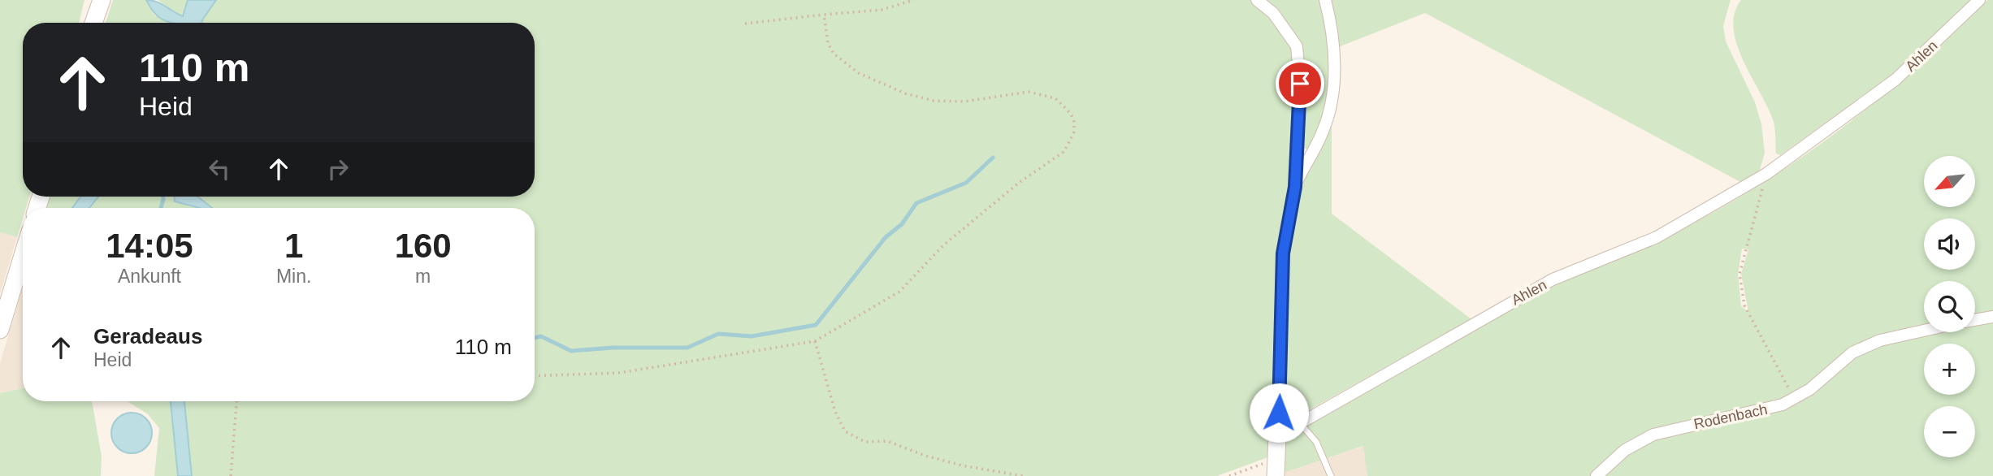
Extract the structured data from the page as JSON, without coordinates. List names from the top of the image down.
{
  "streets": {
    "street": ["Ahlen", "Rodenbach"]
  },
  "north": "bottom left",
  "page": {
    "turn": ["110 m", "Heid"],
    "map_buttons": ["+", "−"],
    "eta": [
      "14:05",
      "Ankunft",
      "1",
      "Min.",
      "160",
      "m"
    ],
    "list": [
      {
        "name": "Geradeaus",
        "note": "Heid",
        "value": "110 m"
      }
    ]
  }
}
